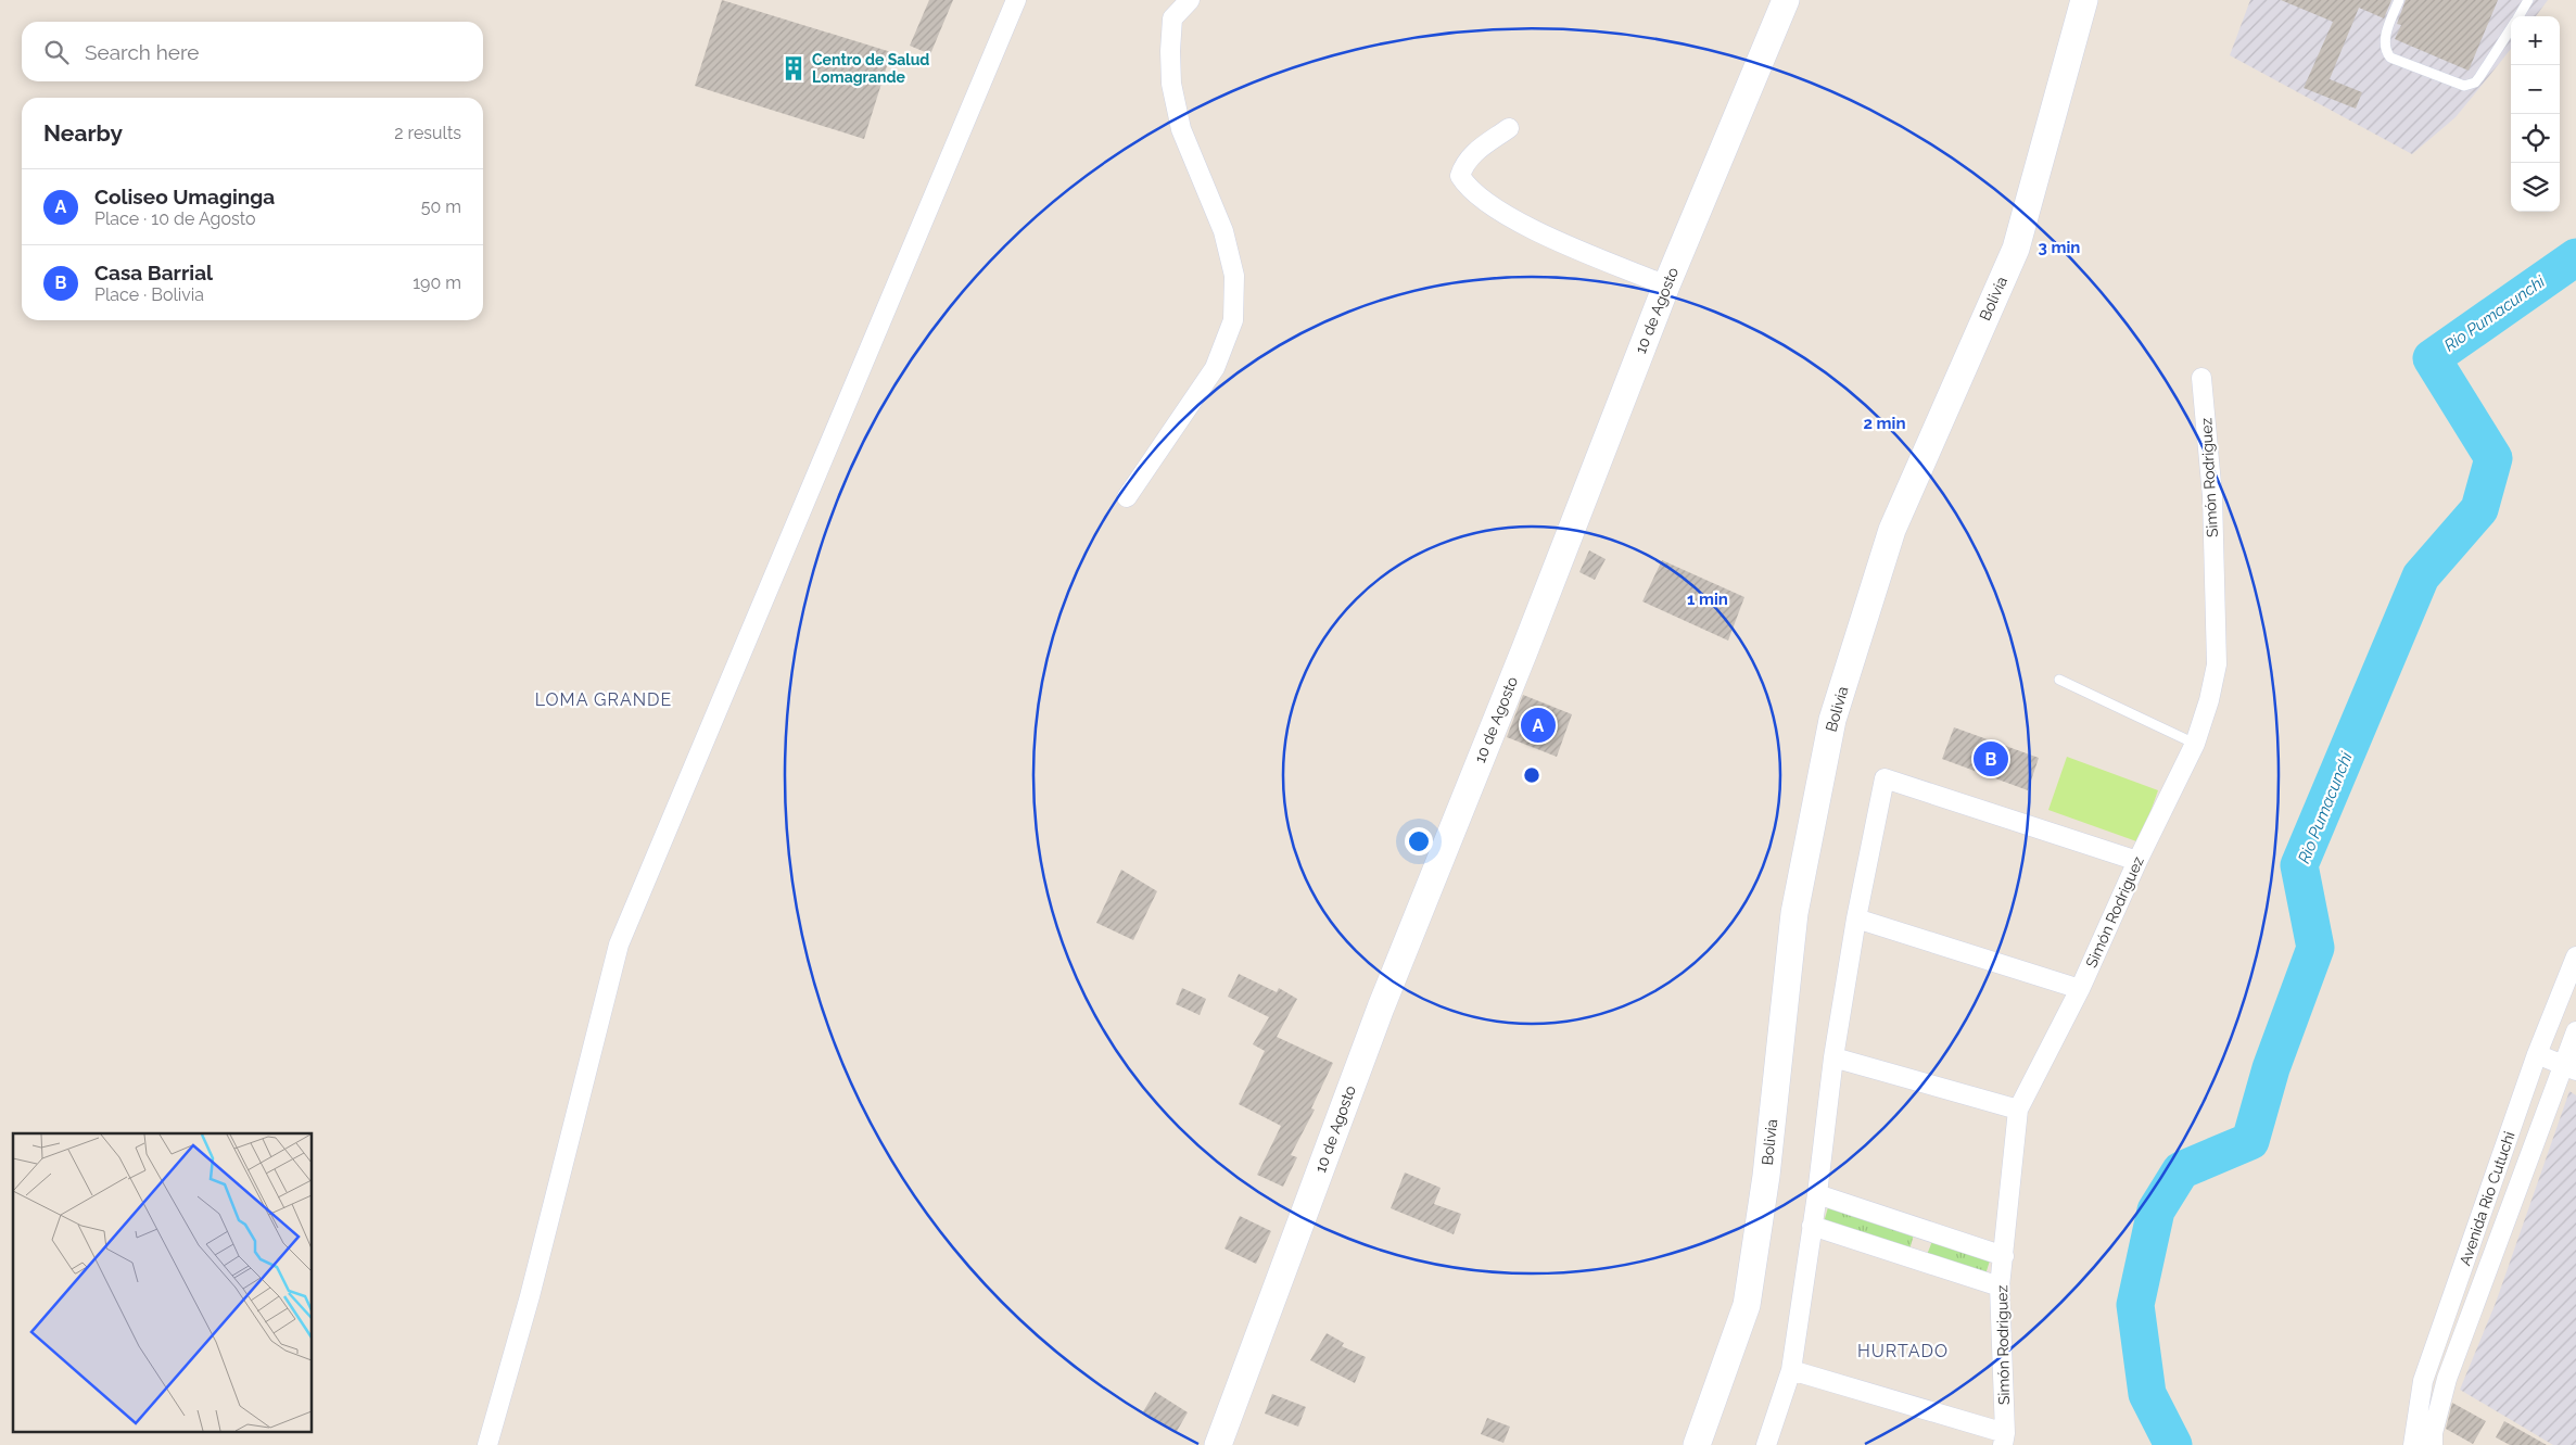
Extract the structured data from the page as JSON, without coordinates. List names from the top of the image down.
{
  "streets": {
    "street": [
      "Bolivia",
      "10 de Agosto",
      "Simón Rodriguez",
      "Avenida Rio Cutuchi"
    ]
  },
  "districts": ["LOMA GRANDE", "HURTADO"],
  "water": ["Rio Pumacunchi"],
  "places": {
    "building": ["Centro de Salud Lomagrande"]
  },
  "page": {
    "map_buttons": ["+", "−"],
    "search": "Search here",
    "heading": ["Nearby", "2 results"],
    "list": [
      {
        "mark": "A",
        "name": "Coliseo Umaginga",
        "note": "Place · 10 de Agosto",
        "value": "50 m"
      },
      {
        "mark": "B",
        "name": "Casa Barrial",
        "note": "Place · Bolivia",
        "value": "190 m"
      }
    ],
    "pins": ["A", "B"]
  },
  "rings": ["3 min", "2 min", "1 min"]
}
